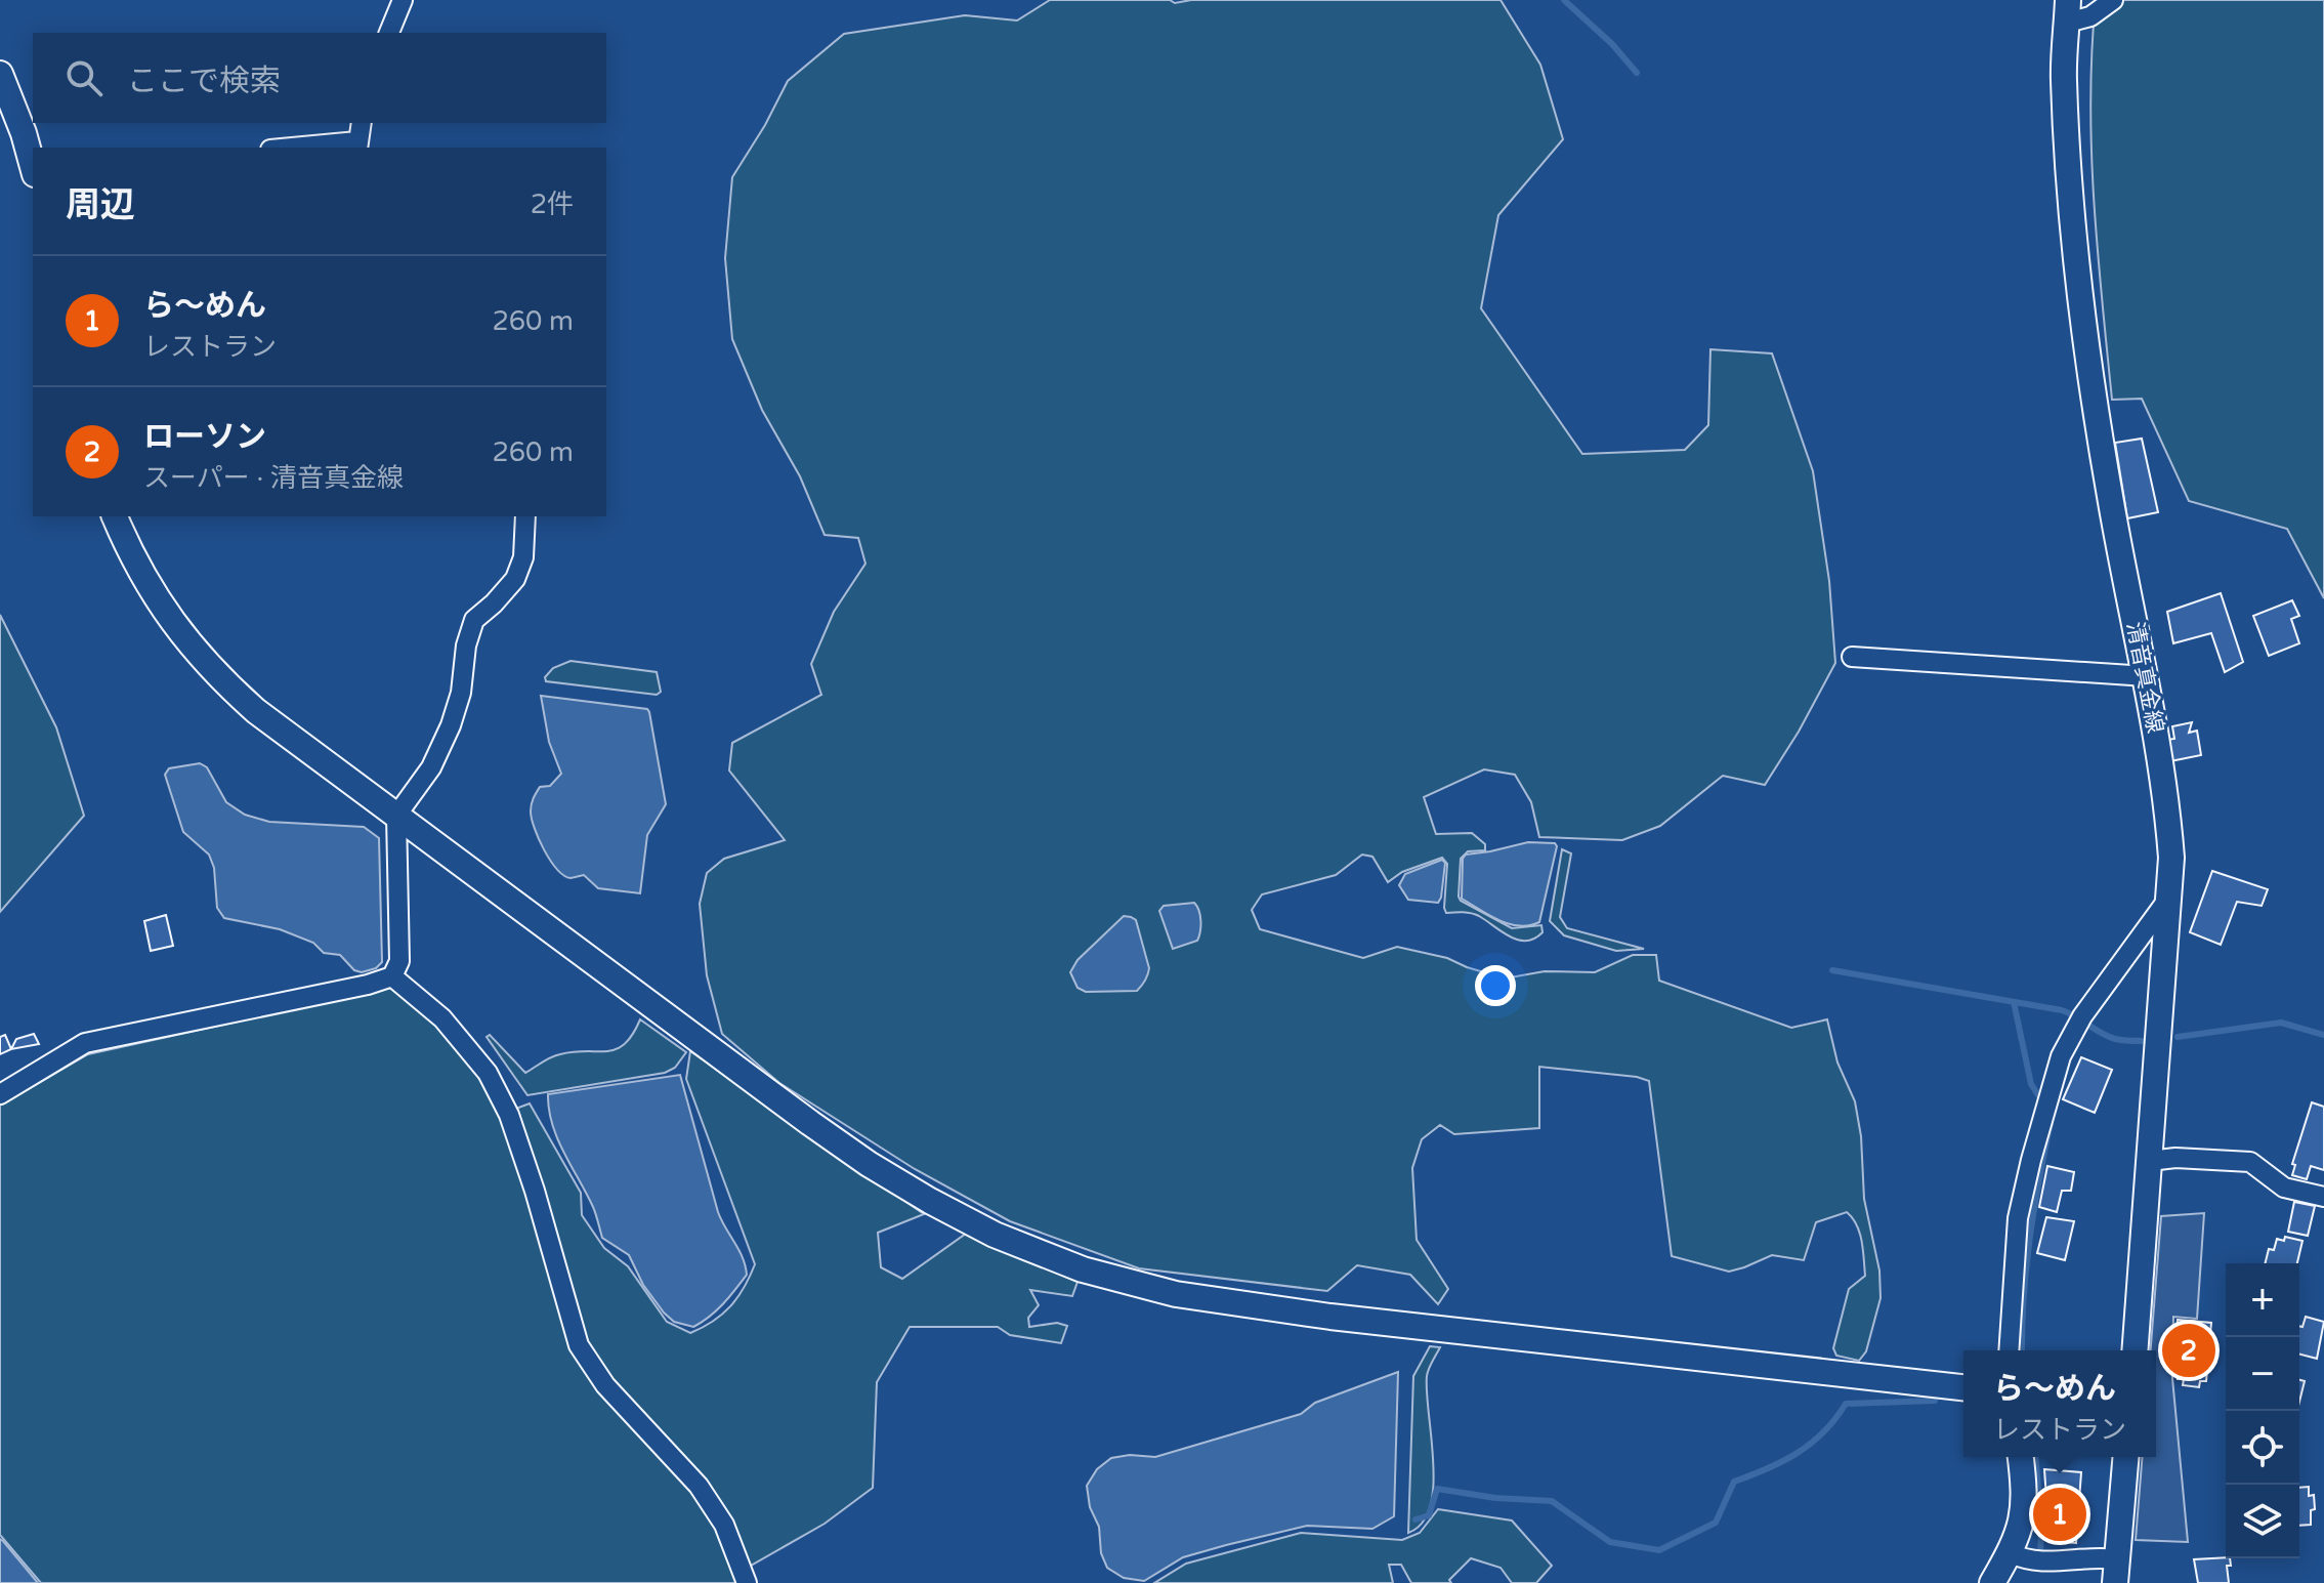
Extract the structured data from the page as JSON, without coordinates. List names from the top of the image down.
{
  "streets": {
    "street": ["清音真金線"]
  },
  "page": {
    "search": "ここで検索",
    "heading": ["周辺", "2件"],
    "list": [
      {
        "mark": "1",
        "name": "ら～めん",
        "note": "レストラン",
        "value": "260 m"
      },
      {
        "mark": "2",
        "name": "ローソン",
        "note": "スーパー · 清音真金線",
        "value": "260 m"
      }
    ],
    "map_buttons": ["+", "−"],
    "pins": ["2", "1"],
    "popup": ["ら～めん", "レストラン"]
  }
}
